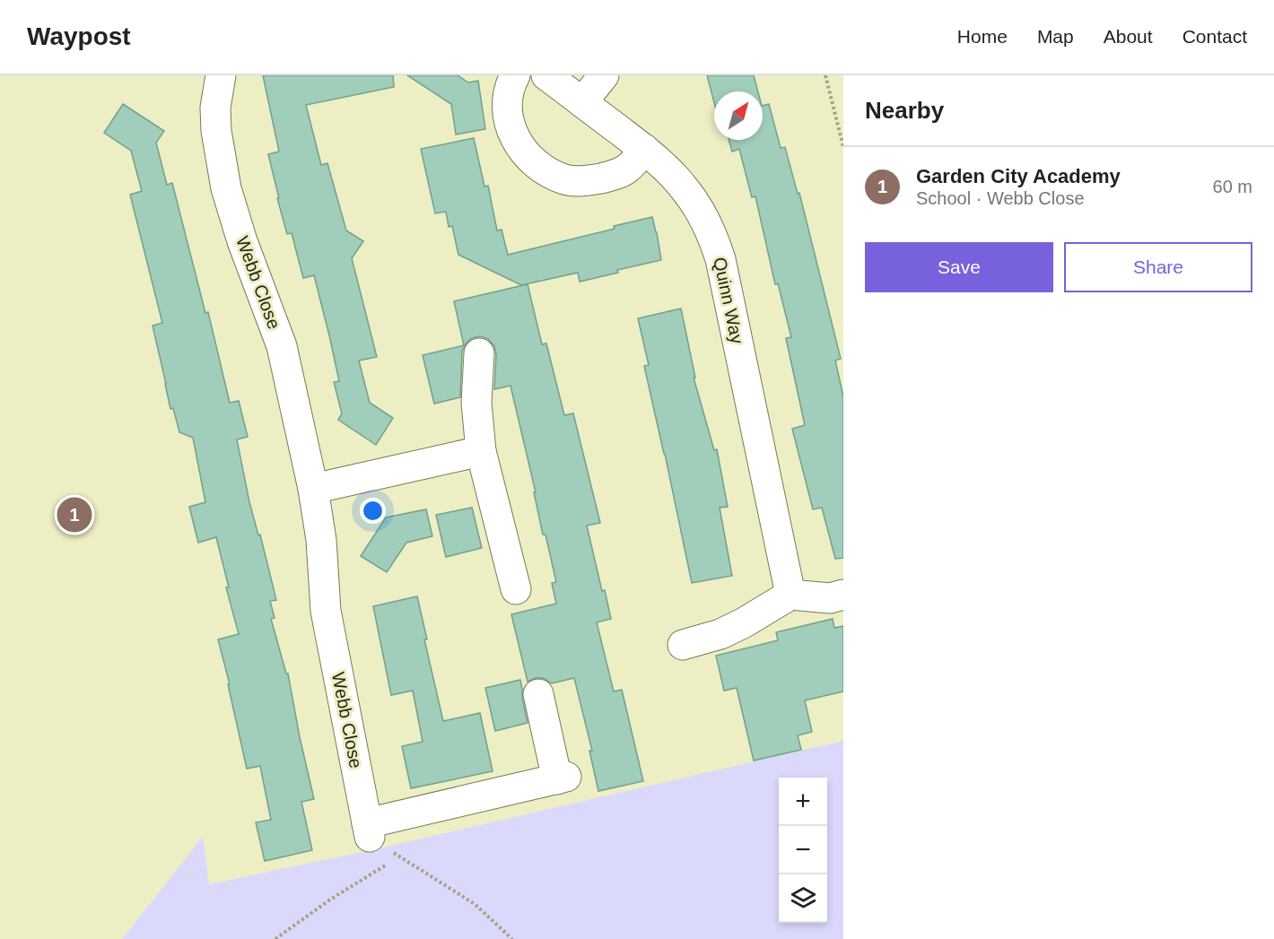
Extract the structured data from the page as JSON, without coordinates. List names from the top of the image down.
{
  "streets": {
    "street": ["Webb Close", "Quinn Way"]
  },
  "north": "top right",
  "page": {
    "header": "Waypost",
    "nav": [
      "Home",
      "Map",
      "About",
      "Contact"
    ],
    "heading": "Nearby",
    "list": [
      {
        "mark": "1",
        "name": "Garden City Academy",
        "note": "School · Webb Close",
        "value": "60 m"
      }
    ],
    "buttons": ["Save", "Share"],
    "pins": "1",
    "map_buttons": ["+", "−"]
  }
}
